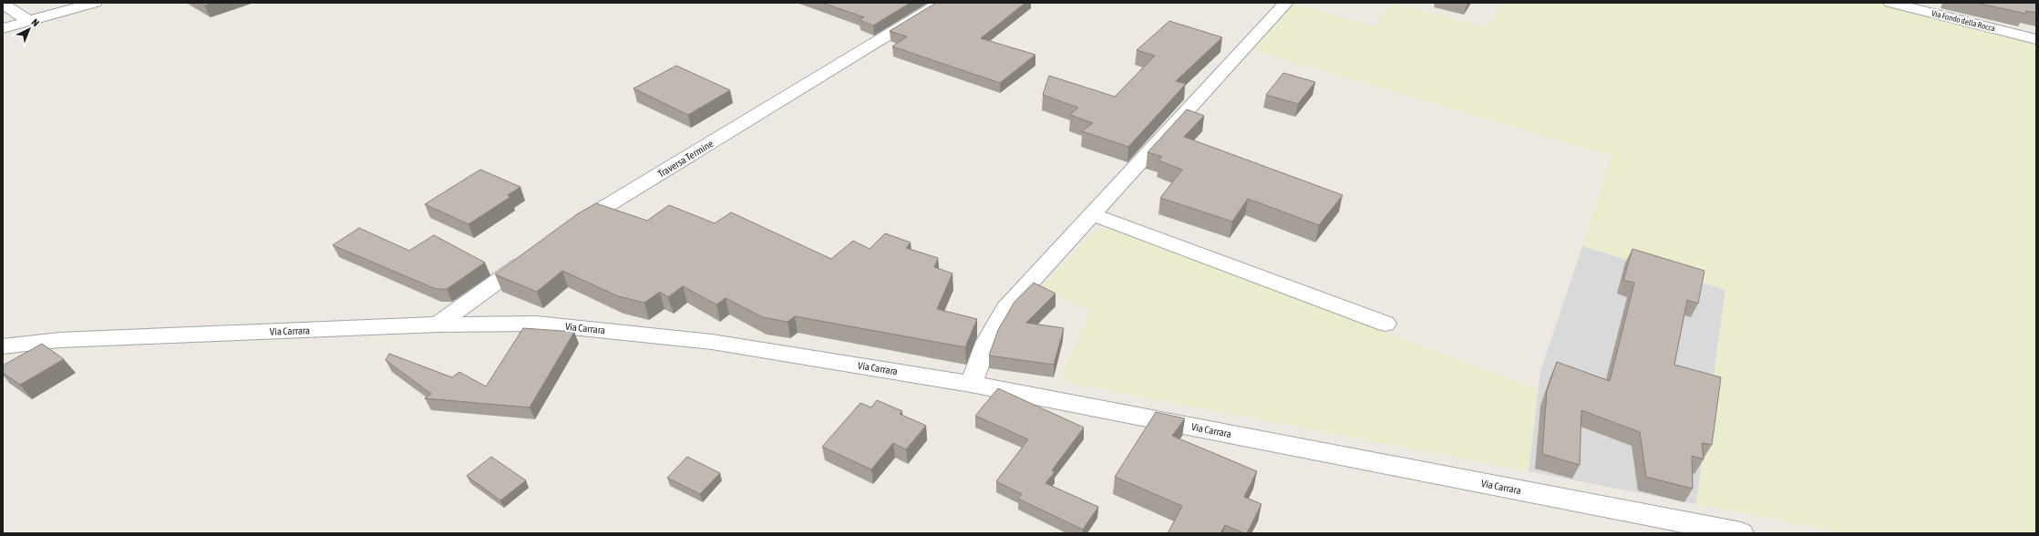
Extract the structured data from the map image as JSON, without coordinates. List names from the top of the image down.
{
  "streets": {
    "street": ["Via Fondo della Rocca", "Traversa Termine", "Via Carrara"]
  },
  "north": "top right"
}
